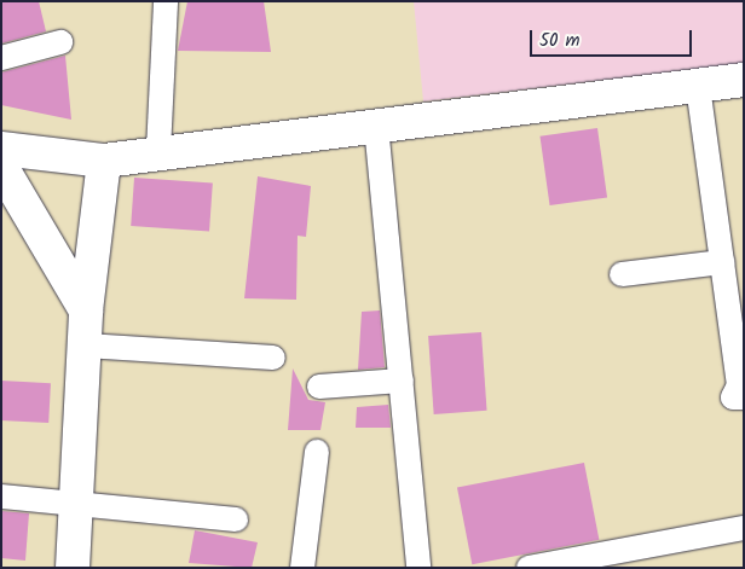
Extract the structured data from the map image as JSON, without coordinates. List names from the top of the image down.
{
  "scale_bar": "50 m"
}
